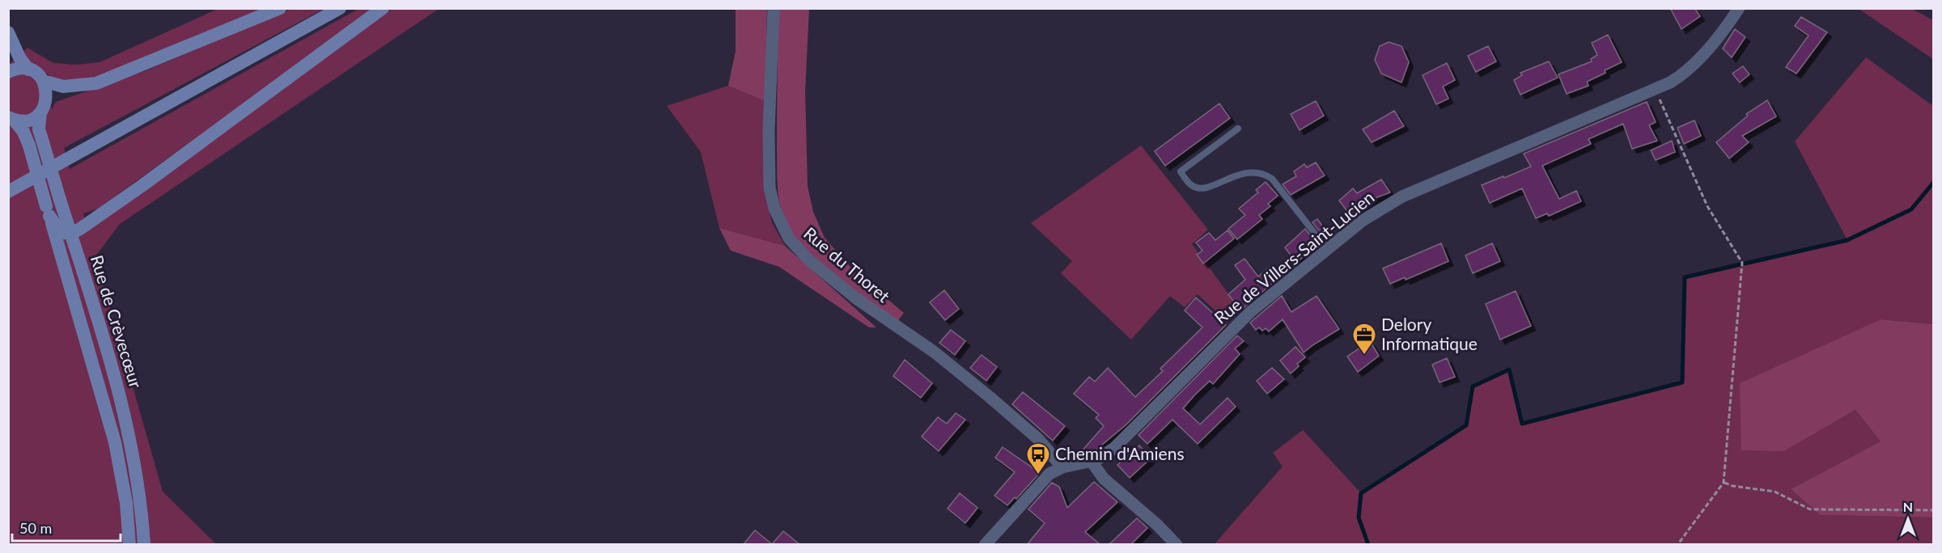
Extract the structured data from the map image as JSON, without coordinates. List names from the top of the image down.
{
  "streets": {
    "main road": ["Rue de Crèvecœur"],
    "street": ["Rue de Villers-Saint-Lucien", "Rue du Thoret"]
  },
  "crossings": [
    ["Rue de Villers-Saint-Lucien", "Rue du Thoret"]
  ],
  "places": {
    "office": ["Delory Informatique"],
    "bus stop": ["Chemin d'Amiens"]
  },
  "scale_bar": "50 m",
  "north": "top"
}
